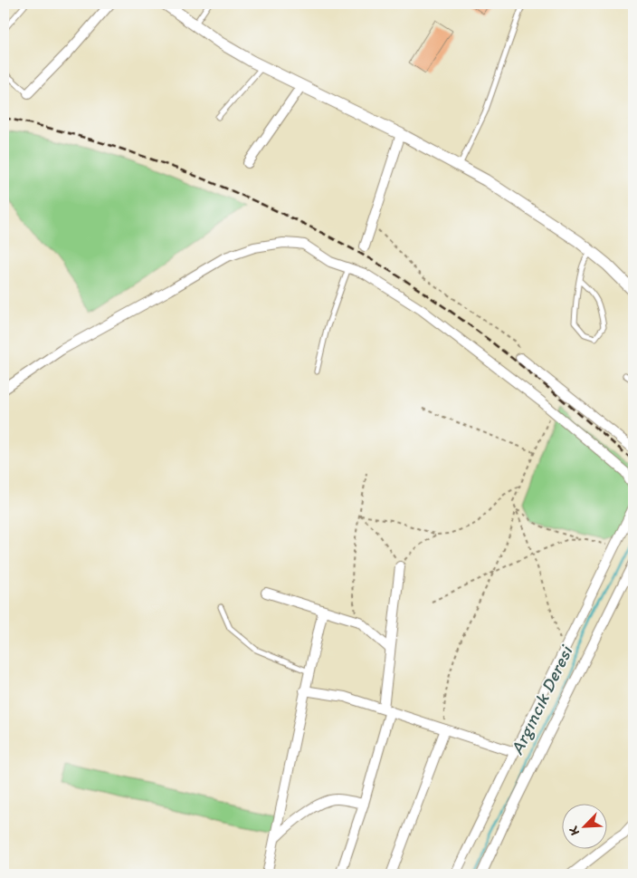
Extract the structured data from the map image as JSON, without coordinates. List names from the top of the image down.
{
  "water": ["Argıncık Deresi"],
  "north": "bottom left"
}
